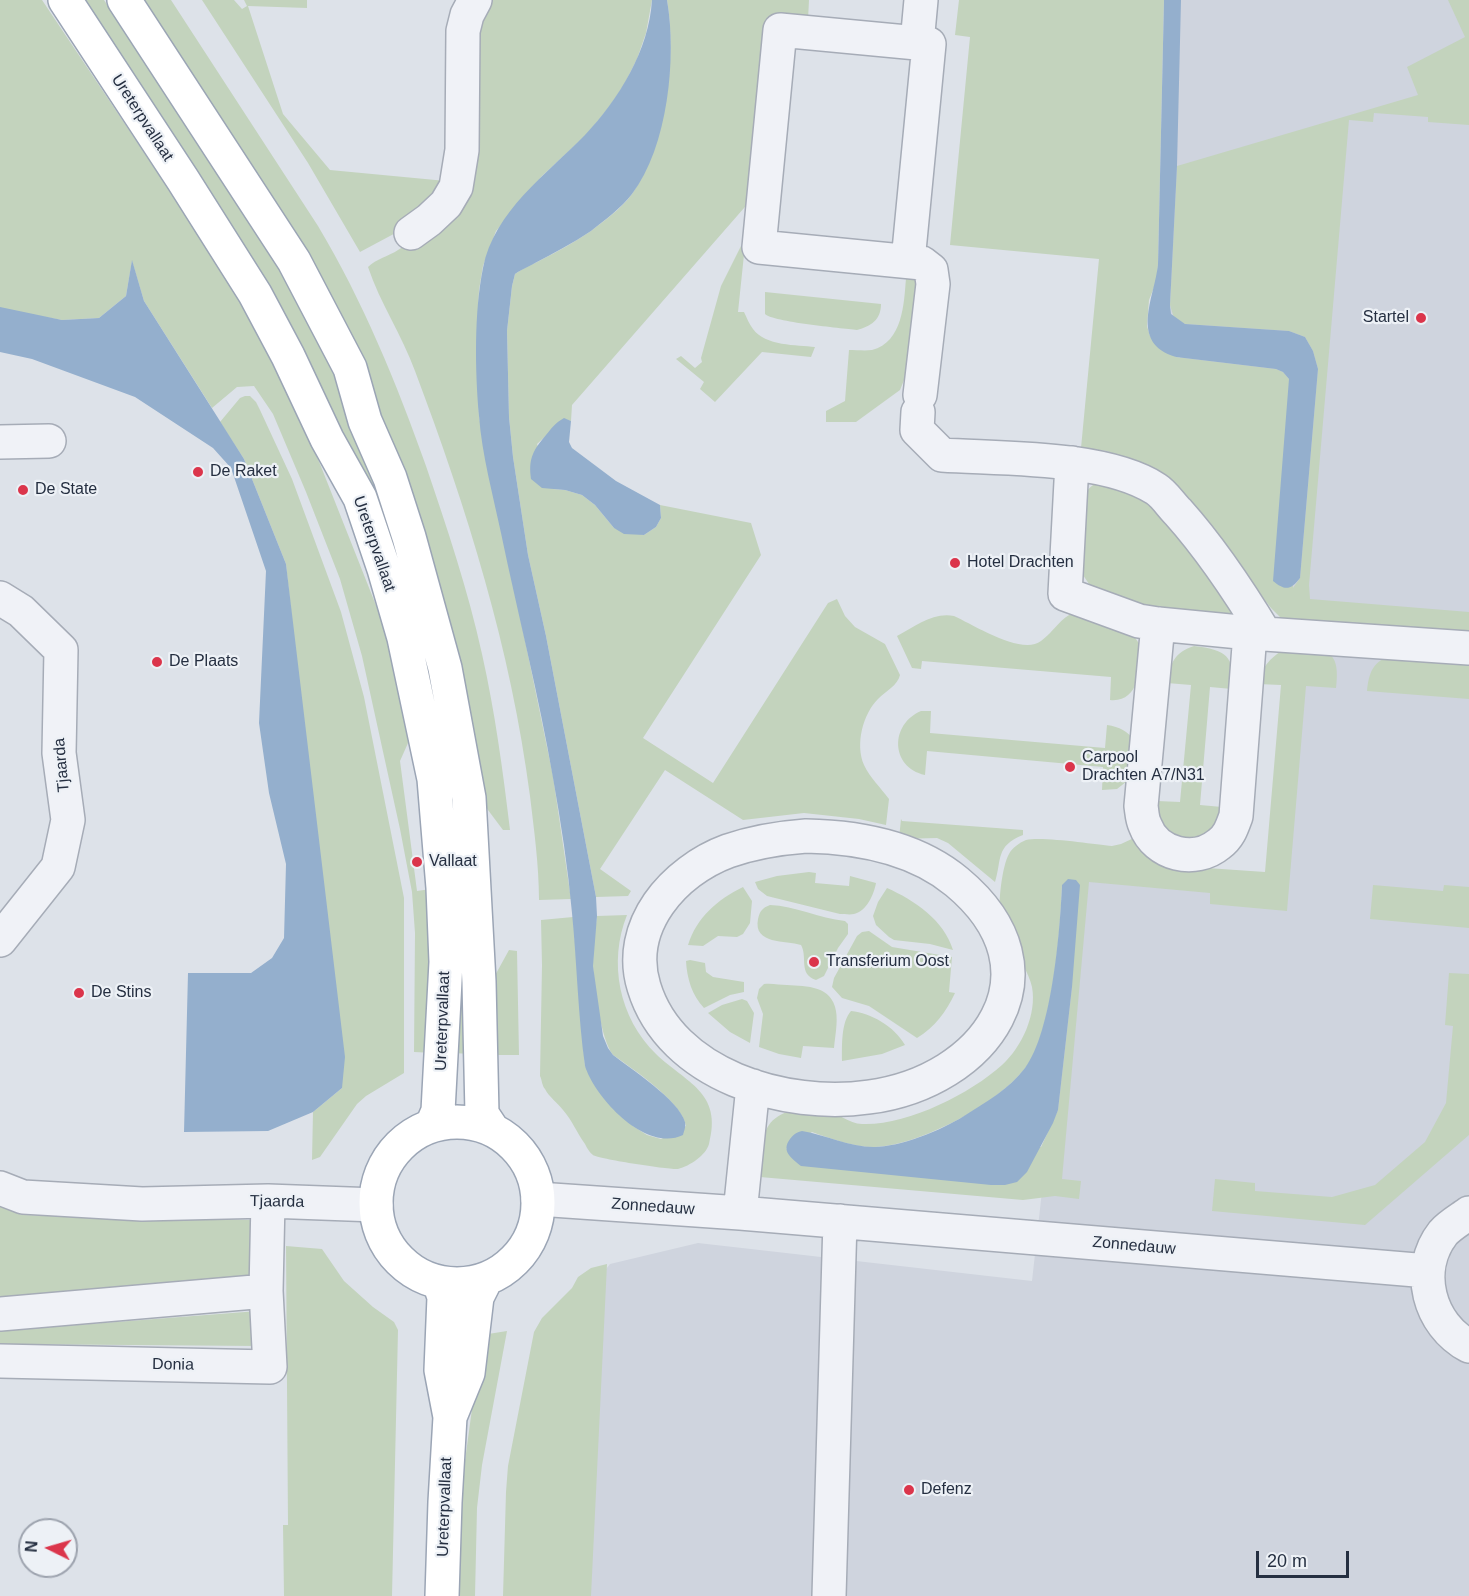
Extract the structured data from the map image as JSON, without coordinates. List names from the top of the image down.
{
  "streets": {
    "main road": ["Ureterpvallaat"],
    "street": ["Tjaarda", "Zonnedauw", "Donia"]
  },
  "crossings": [
    ["Ureterpvallaat", "Tjaarda"],
    ["Ureterpvallaat", "Zonnedauw"],
    ["Tjaarda", "Zonnedauw"],
    ["Tjaarda", "Donia"]
  ],
  "places": [
    "Startel",
    "De Raket",
    "De State",
    "Hotel Drachten",
    "De Plaats",
    "Carpool Drachten A7/N31",
    "Vallaat",
    "Transferium Oost",
    "De Stins",
    "Defenz"
  ],
  "scale_bar": "20 m",
  "north": "left"
}
